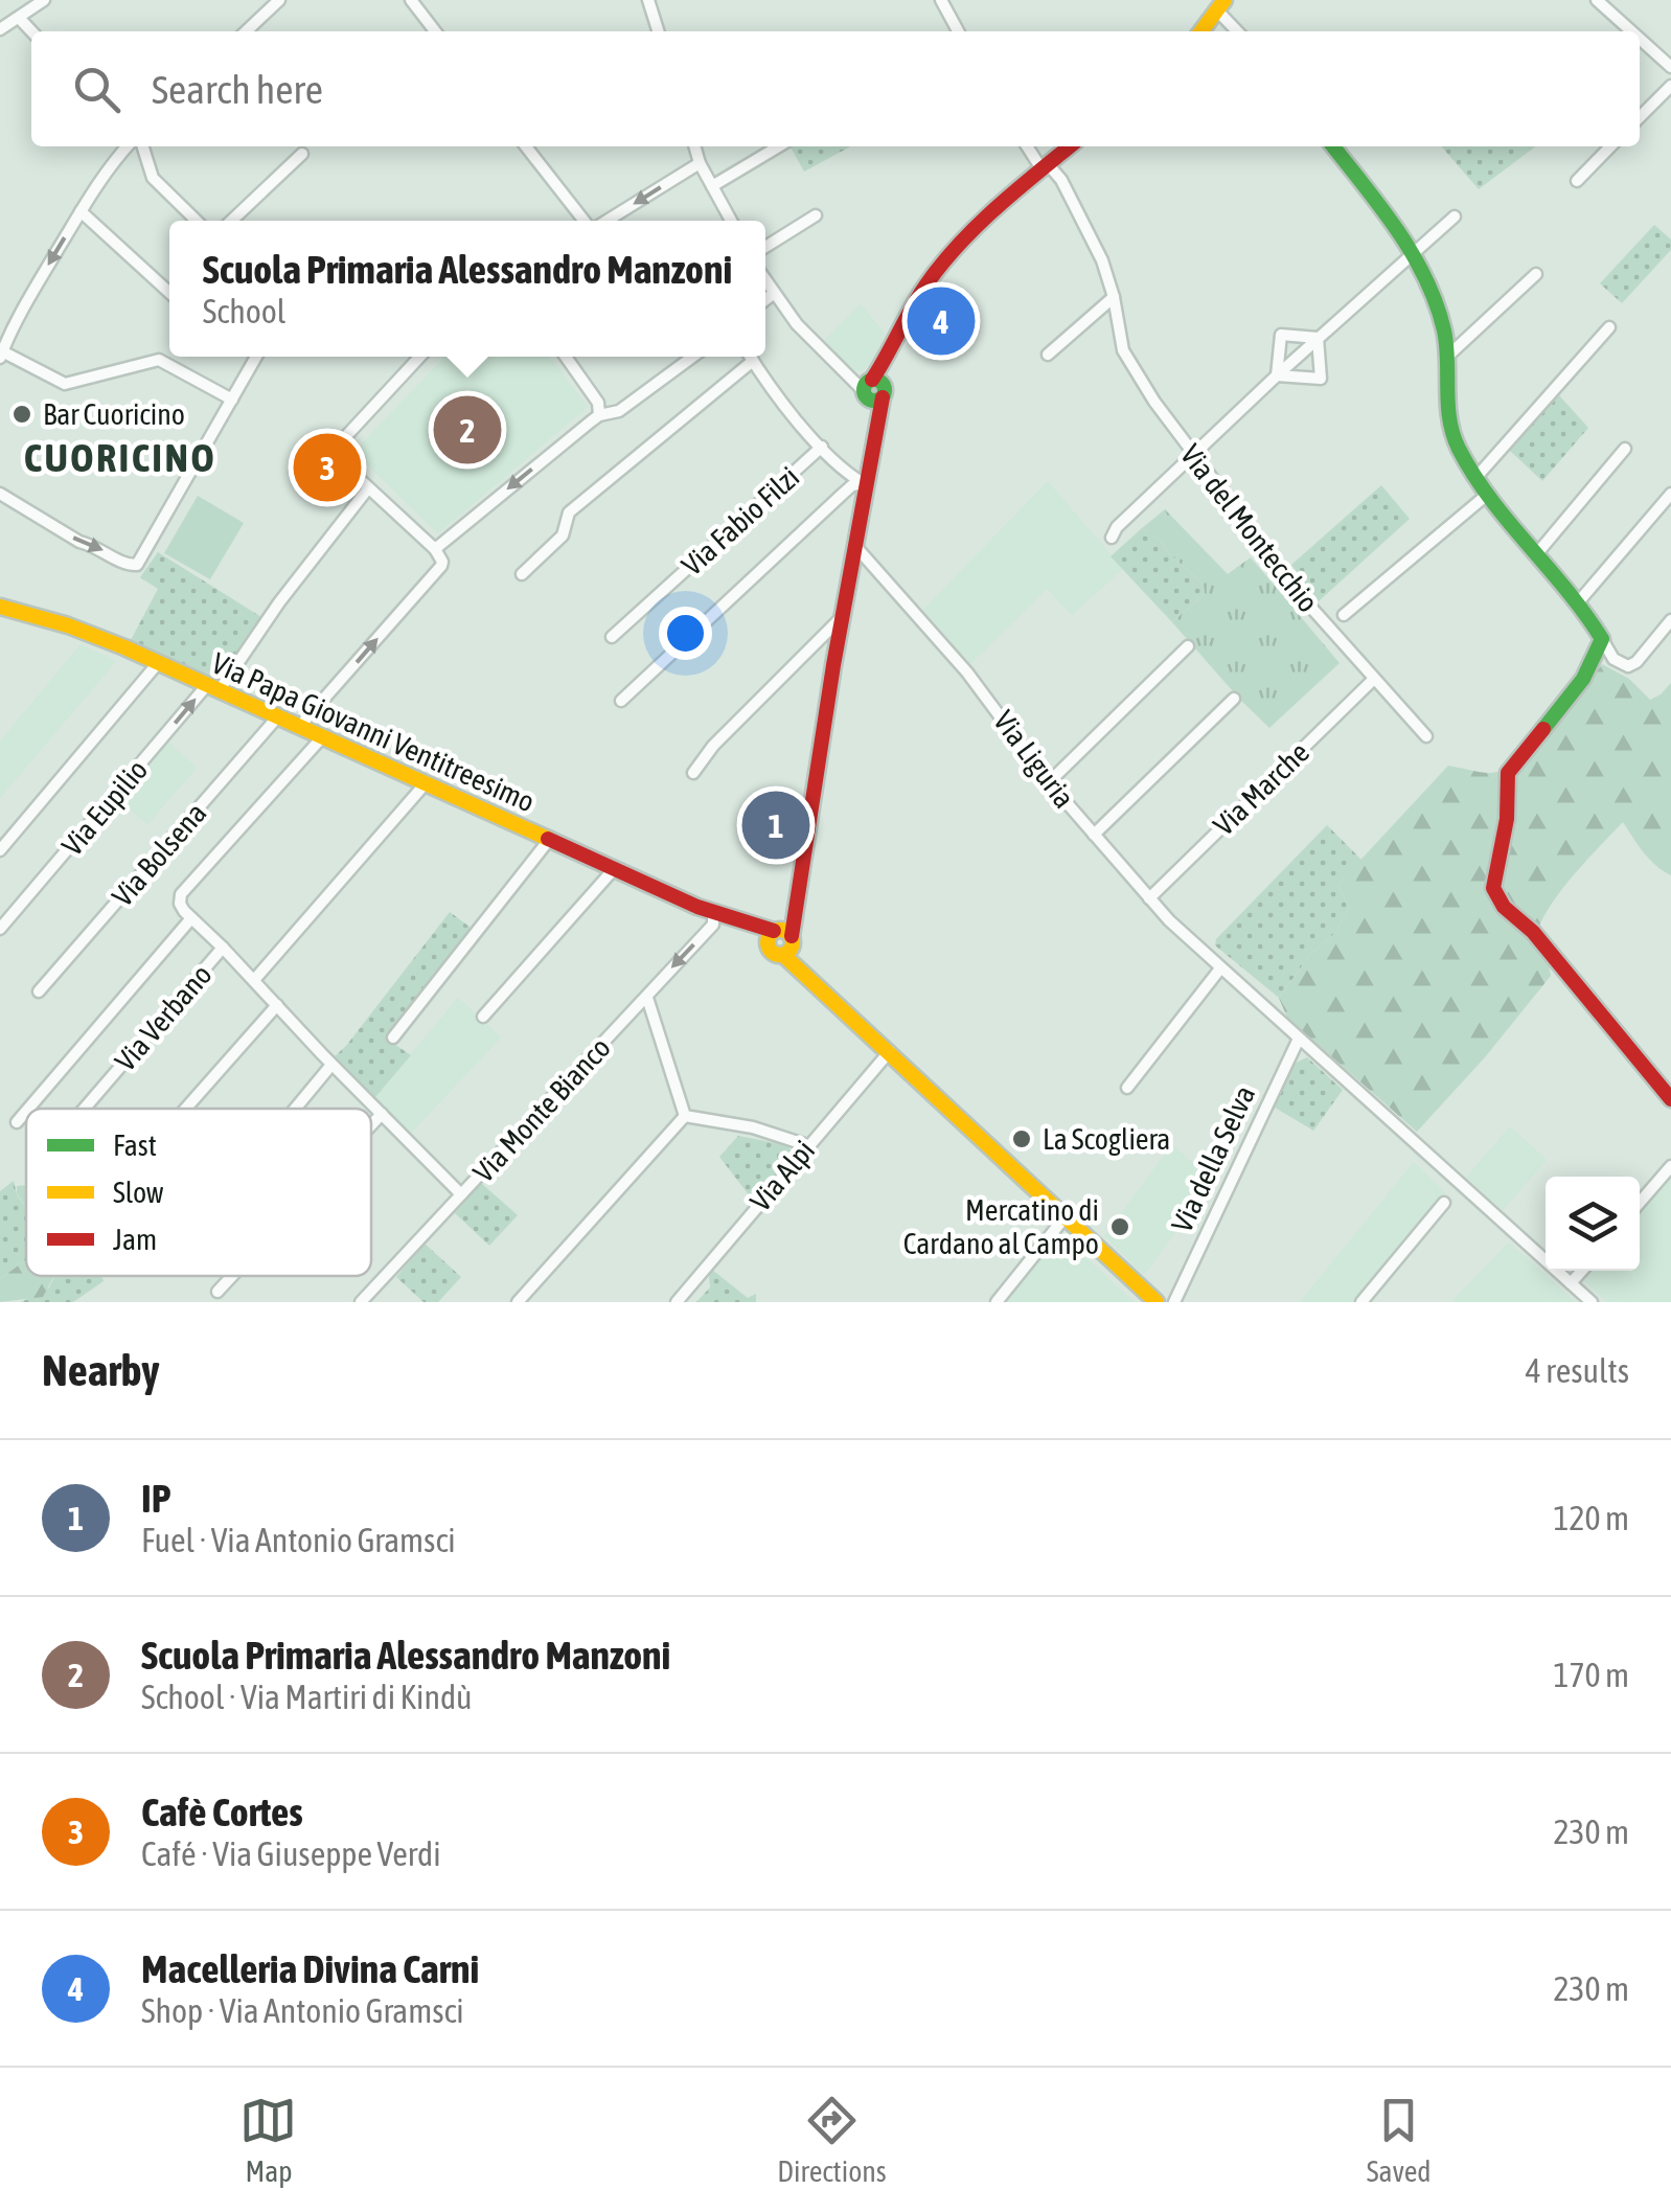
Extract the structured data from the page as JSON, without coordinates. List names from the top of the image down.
{
  "streets": {
    "street": [
      "Via Fabio Filzi",
      "Via del Montecchio",
      "Via Papa Giovanni Ventitreesimo",
      "Via Liguria",
      "Via Marche",
      "Via Eupilio",
      "Via Bolsena",
      "Via Verbano",
      "Via Monte Bianco",
      "Via della Selva",
      "Via Alpi"
    ]
  },
  "crossings": [
    ["Via del Montecchio", "Via Marche"],
    ["Via Papa Giovanni Ventitreesimo", "Via Eupilio"],
    ["Via Papa Giovanni Ventitreesimo", "Via Bolsena"],
    ["Via Papa Giovanni Ventitreesimo", "Via Verbano"],
    ["Via Papa Giovanni Ventitreesimo", "Via Monte Bianco"],
    ["Via Liguria", "Via Marche"],
    ["Via Liguria", "Via della Selva"]
  ],
  "districts": ["CUORICINO"],
  "places": ["Bar Cuoricino", "La Scogliera", "Mercatino di Cardano al Campo"],
  "legend": ["Fast", "Slow", "Jam"],
  "page": {
    "search": "Search here",
    "popup": ["Scuola Primaria Alessandro Manzoni", "School"],
    "pins": [
      "4",
      "2",
      "3",
      "1"
    ],
    "heading": ["Nearby", "4 results"],
    "list": [
      {
        "mark": "1",
        "name": "IP",
        "note": "Fuel · Via Antonio Gramsci",
        "value": "120 m"
      },
      {
        "mark": "2",
        "name": "Scuola Primaria Alessandro Manzoni",
        "note": "School · Via Martiri di Kindù",
        "value": "170 m"
      },
      {
        "mark": "3",
        "name": "Cafè Cortes",
        "note": "Café · Via Giuseppe Verdi",
        "value": "230 m"
      },
      {
        "mark": "4",
        "name": "Macelleria Divina Carni",
        "note": "Shop · Via Antonio Gramsci",
        "value": "230 m"
      }
    ],
    "nav": ["Map", "Directions", "Saved"]
  }
}
